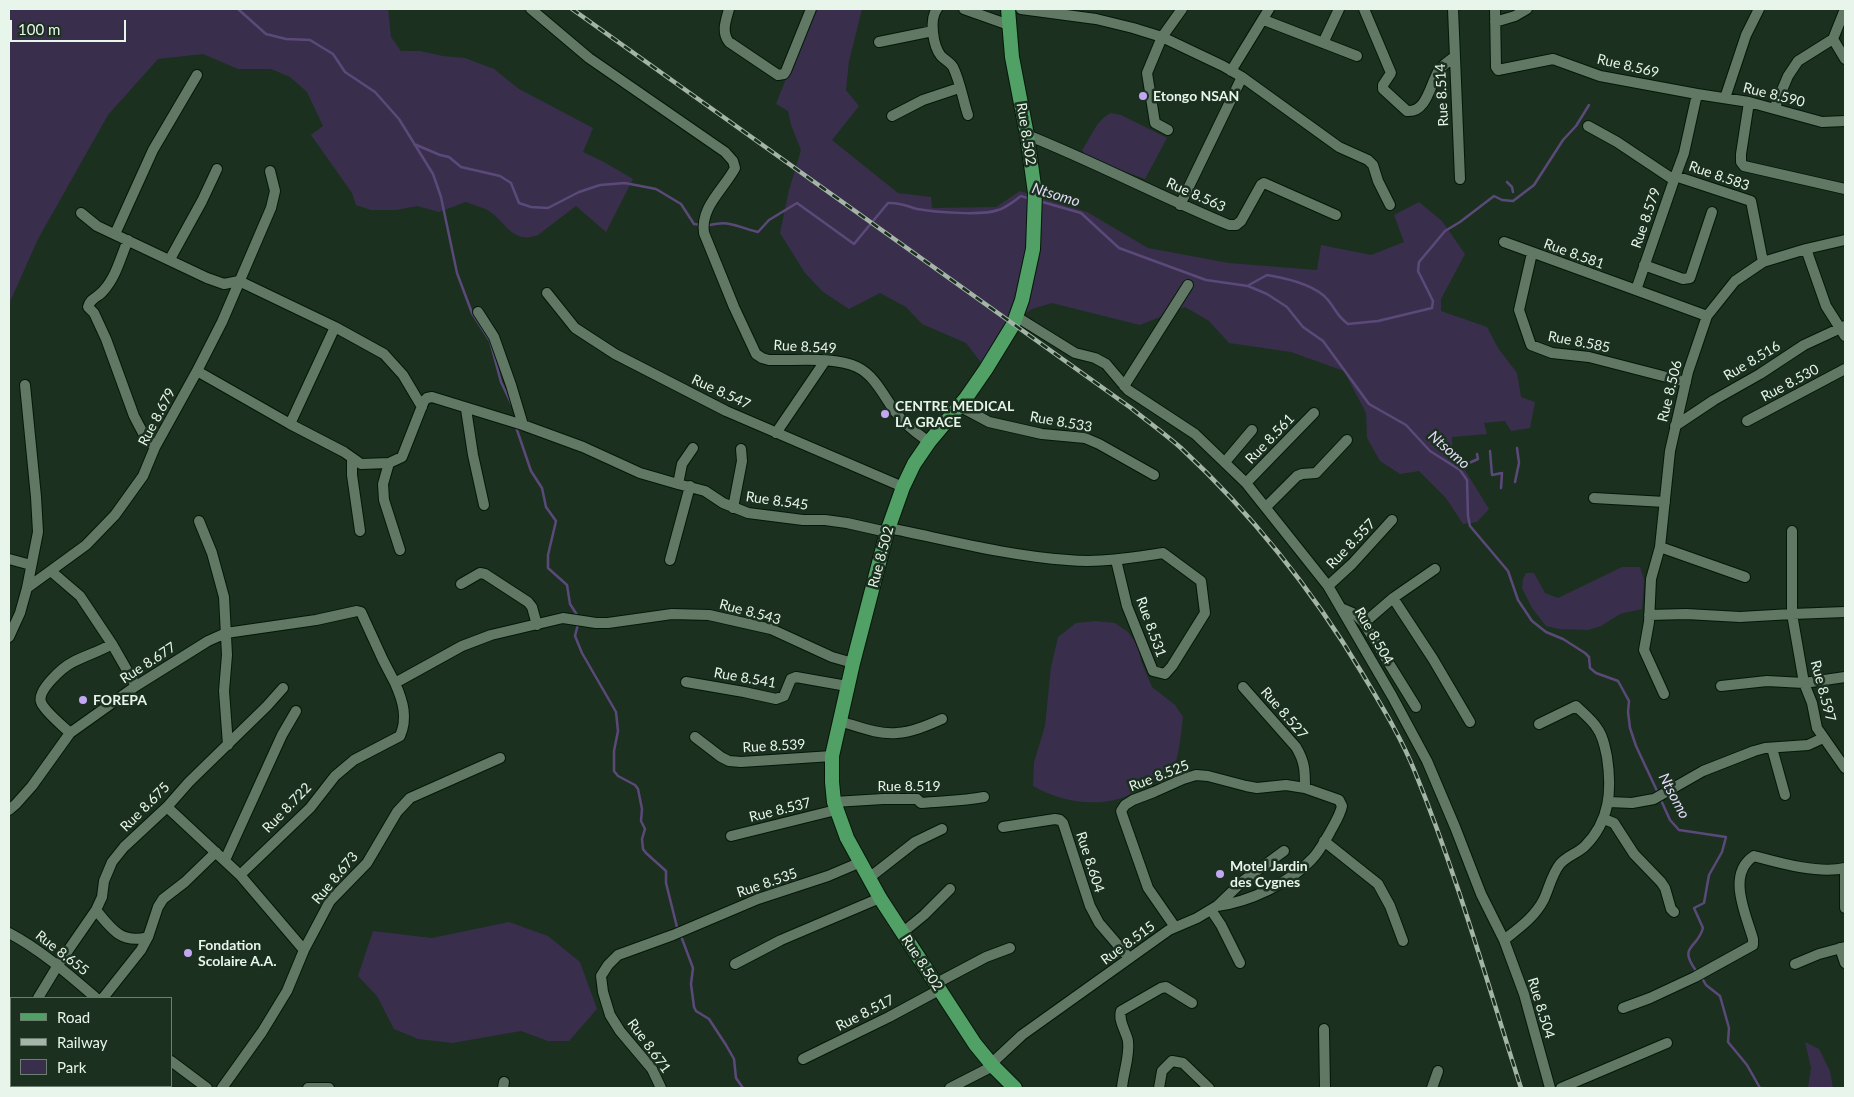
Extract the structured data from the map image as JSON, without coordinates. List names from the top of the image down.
{
  "streets": {
    "main road": ["Rue 8.502"],
    "street": [
      "Rue 8.569",
      "Rue 8.514",
      "Rue 8.590",
      "Rue 8.583",
      "Rue 8.563",
      "Rue 8.579",
      "Rue 8.581",
      "Rue 8.585",
      "Rue 8.549",
      "Rue 8.516",
      "Rue 8.530",
      "Rue 8.506",
      "Rue 8.547",
      "Rue 8.679",
      "Rue 8.533",
      "Rue 8.561",
      "Rue 8.545",
      "Rue 8.557",
      "Rue 8.543",
      "Rue 8.531",
      "Rue 8.504",
      "Rue 8.677",
      "Rue 8.541",
      "Rue 8.597",
      "Rue 8.527",
      "Rue 8.539",
      "Rue 8.525",
      "Rue 8.519",
      "Rue 8.675",
      "Rue 8.722",
      "Rue 8.537",
      "Rue 8.604",
      "Rue 8.673",
      "Rue 8.535",
      "Rue 8.515",
      "Rue 8.655",
      "Rue 8.517",
      "Rue 8.671"
    ]
  },
  "crossings": [
    ["Rue 8.569", "Rue 8.590"],
    ["Rue 8.502", "Rue 8.563"],
    ["Rue 8.502", "Rue 8.549"],
    ["Rue 8.502", "Rue 8.547"],
    ["Rue 8.502", "Rue 8.533"],
    ["Rue 8.502", "Rue 8.545"],
    ["Rue 8.502", "Rue 8.543"],
    ["Rue 8.502", "Rue 8.531"],
    ["Rue 8.502", "Rue 8.504"],
    ["Rue 8.502", "Rue 8.541"],
    ["Rue 8.502", "Rue 8.539"],
    ["Rue 8.502", "Rue 8.519"],
    ["Rue 8.502", "Rue 8.537"],
    ["Rue 8.502", "Rue 8.535"],
    ["Rue 8.502", "Rue 8.515"],
    ["Rue 8.502", "Rue 8.517"],
    ["Rue 8.583", "Rue 8.579"],
    ["Rue 8.583", "Rue 8.506"],
    ["Rue 8.579", "Rue 8.581"],
    ["Rue 8.581", "Rue 8.585"],
    ["Rue 8.585", "Rue 8.506"],
    ["Rue 8.516", "Rue 8.506"],
    ["Rue 8.561", "Rue 8.504"],
    ["Rue 8.545", "Rue 8.531"],
    ["Rue 8.557", "Rue 8.504"],
    ["Rue 8.543", "Rue 8.677"],
    ["Rue 8.543", "Rue 8.722"],
    ["Rue 8.677", "Rue 8.722"],
    ["Rue 8.527", "Rue 8.525"],
    ["Rue 8.525", "Rue 8.515"],
    ["Rue 8.519", "Rue 8.537"],
    ["Rue 8.675", "Rue 8.655"],
    ["Rue 8.604", "Rue 8.515"],
    ["Rue 8.535", "Rue 8.671"]
  ],
  "water": ["Ntsomo"],
  "places": [
    "Etongo NSAN",
    "CENTRE MEDICAL LA GRACE",
    "FOREPA",
    "Motel Jardin des Cygnes",
    "Fondation Scolaire A.A."
  ],
  "legend": ["Road", "Railway", "Park"],
  "scale_bar": "100 m"
}
